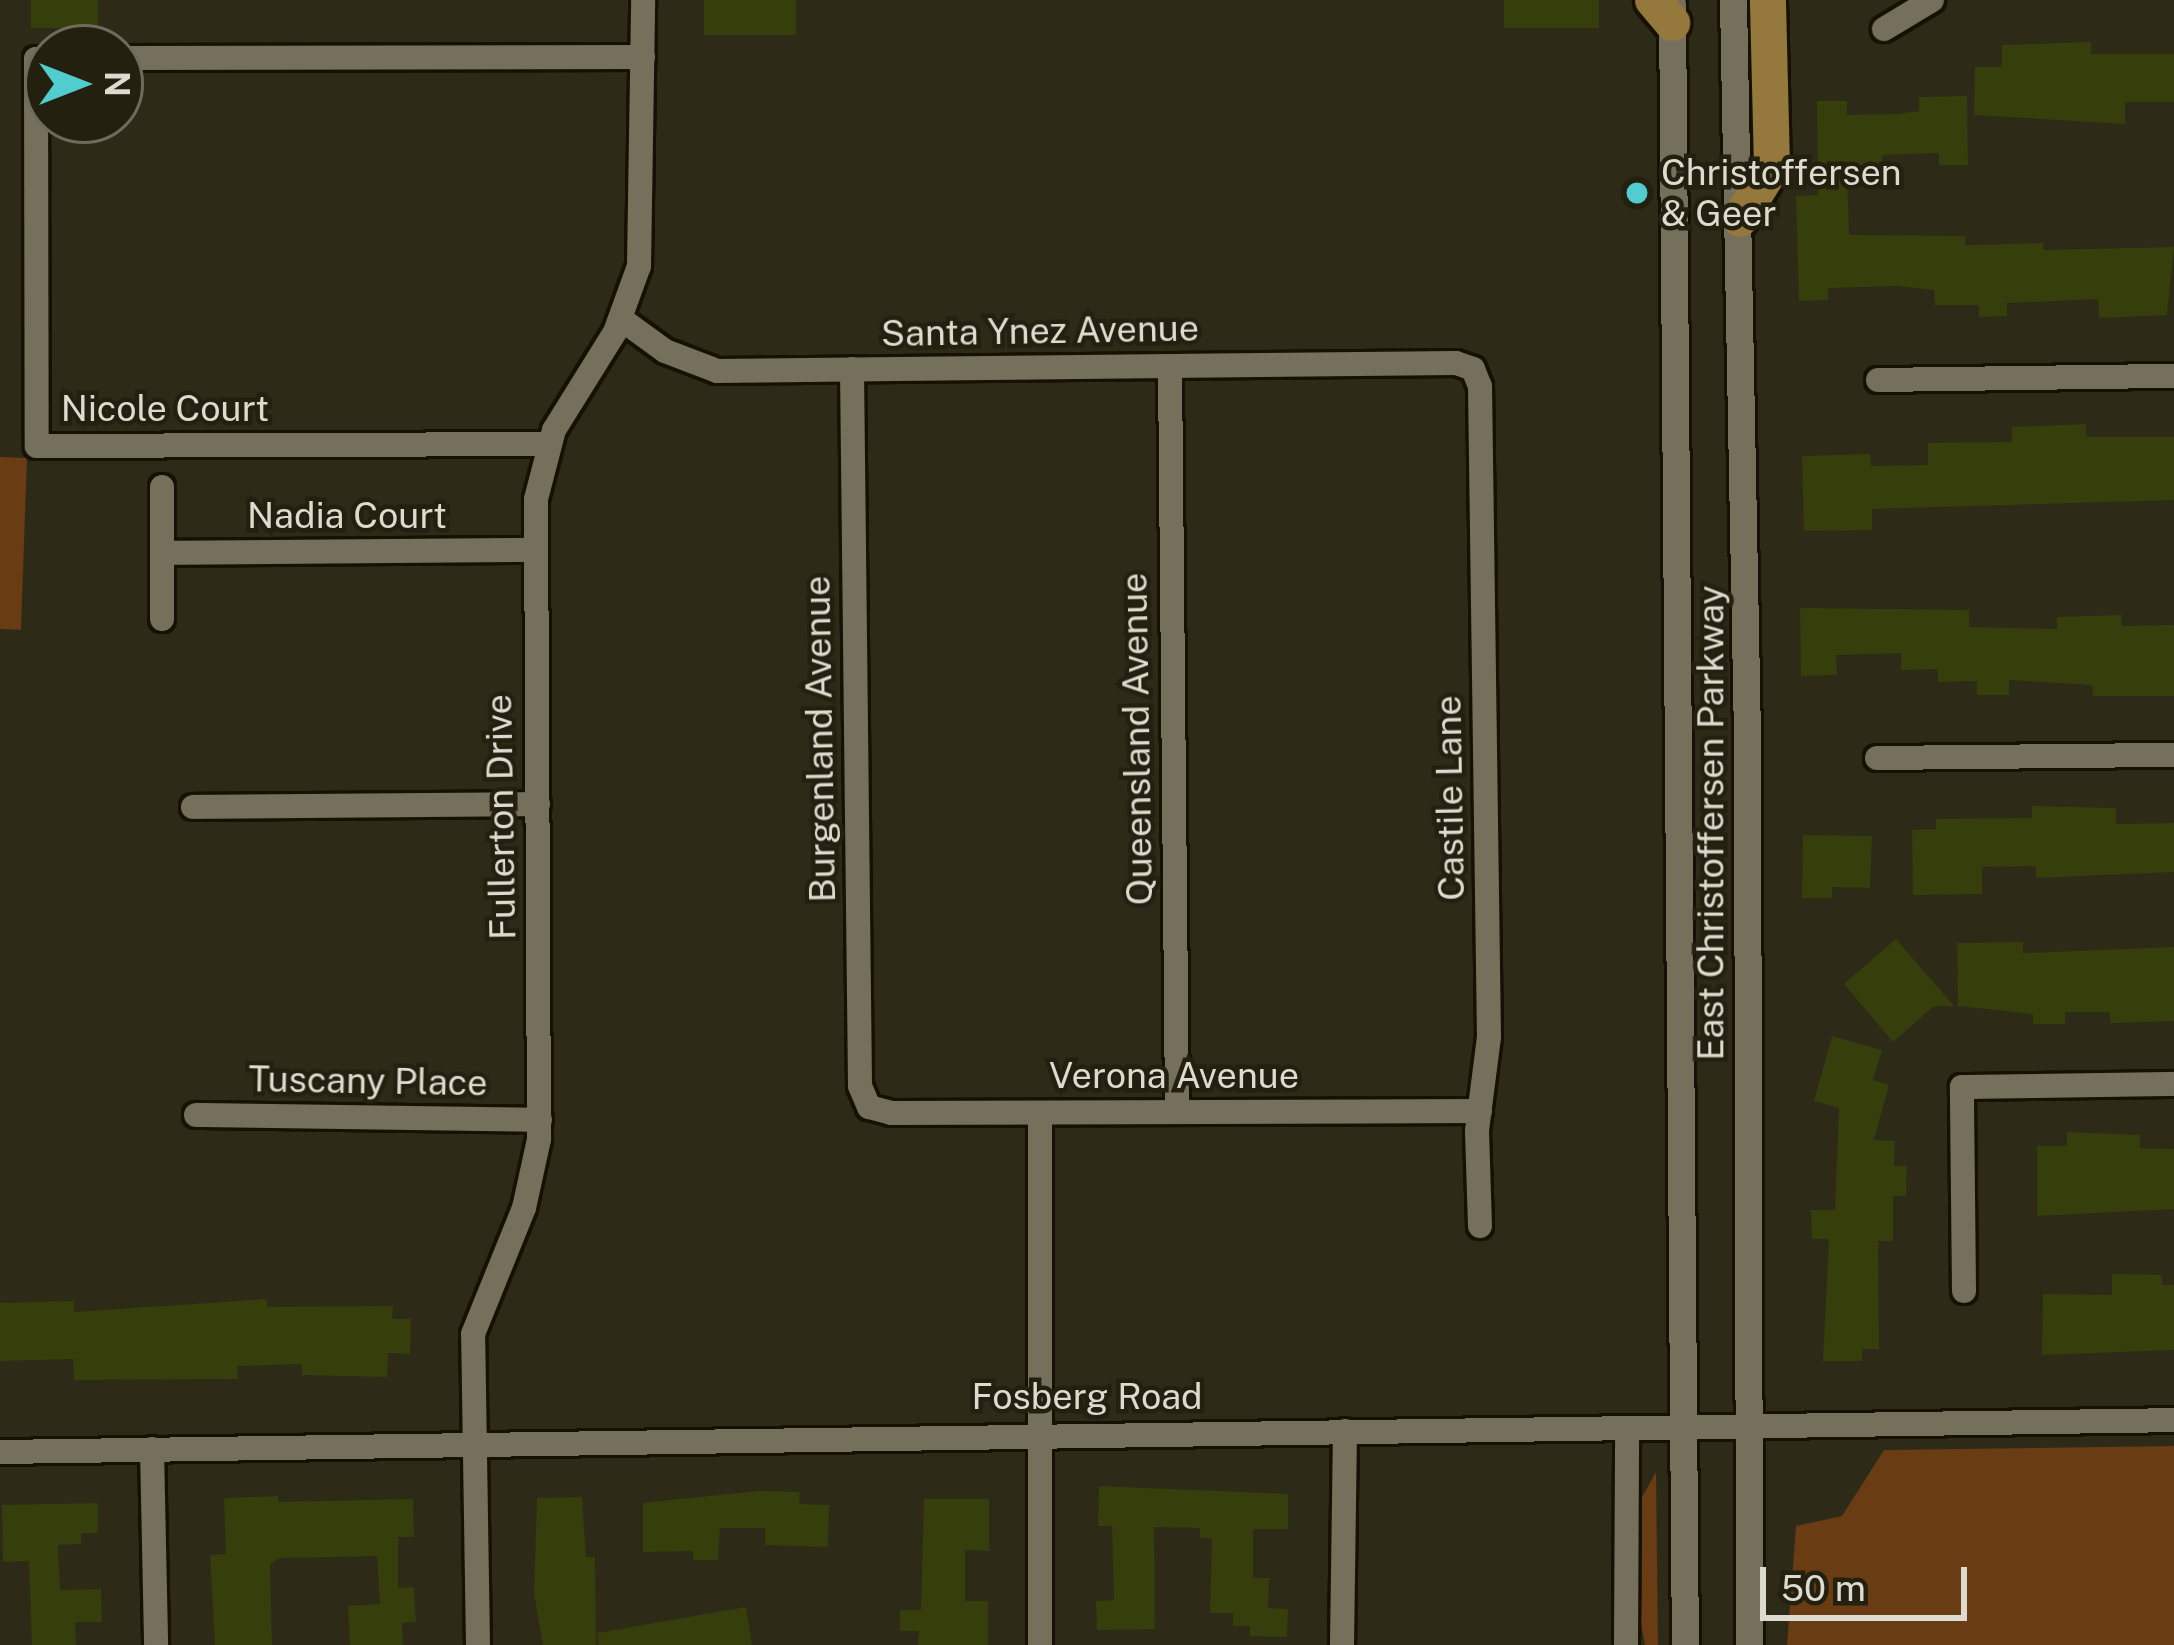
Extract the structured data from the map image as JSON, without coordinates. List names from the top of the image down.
{
  "streets": {
    "street": [
      "Santa Ynez Avenue",
      "Nicole Court",
      "Nadia Court",
      "Burgenland Avenue",
      "Queensland Avenue",
      "Castile Lane",
      "Fullerton Drive",
      "East Christoffersen Parkway",
      "Verona Avenue",
      "Tuscany Place",
      "Fosberg Road"
    ]
  },
  "crossings": [
    ["Santa Ynez Avenue", "Burgenland Avenue"],
    ["Santa Ynez Avenue", "Queensland Avenue"],
    ["Santa Ynez Avenue", "Castile Lane"],
    ["Santa Ynez Avenue", "Fullerton Drive"],
    ["Nicole Court", "Fullerton Drive"],
    ["Nadia Court", "Fullerton Drive"],
    ["Burgenland Avenue", "Verona Avenue"],
    ["Queensland Avenue", "Verona Avenue"],
    ["Castile Lane", "Verona Avenue"],
    ["Fullerton Drive", "Tuscany Place"],
    ["Fullerton Drive", "Fosberg Road"],
    ["East Christoffersen Parkway", "Fosberg Road"]
  ],
  "places": ["Christoffersen & Geer"],
  "scale_bar": "50 m",
  "north": "right"
}
